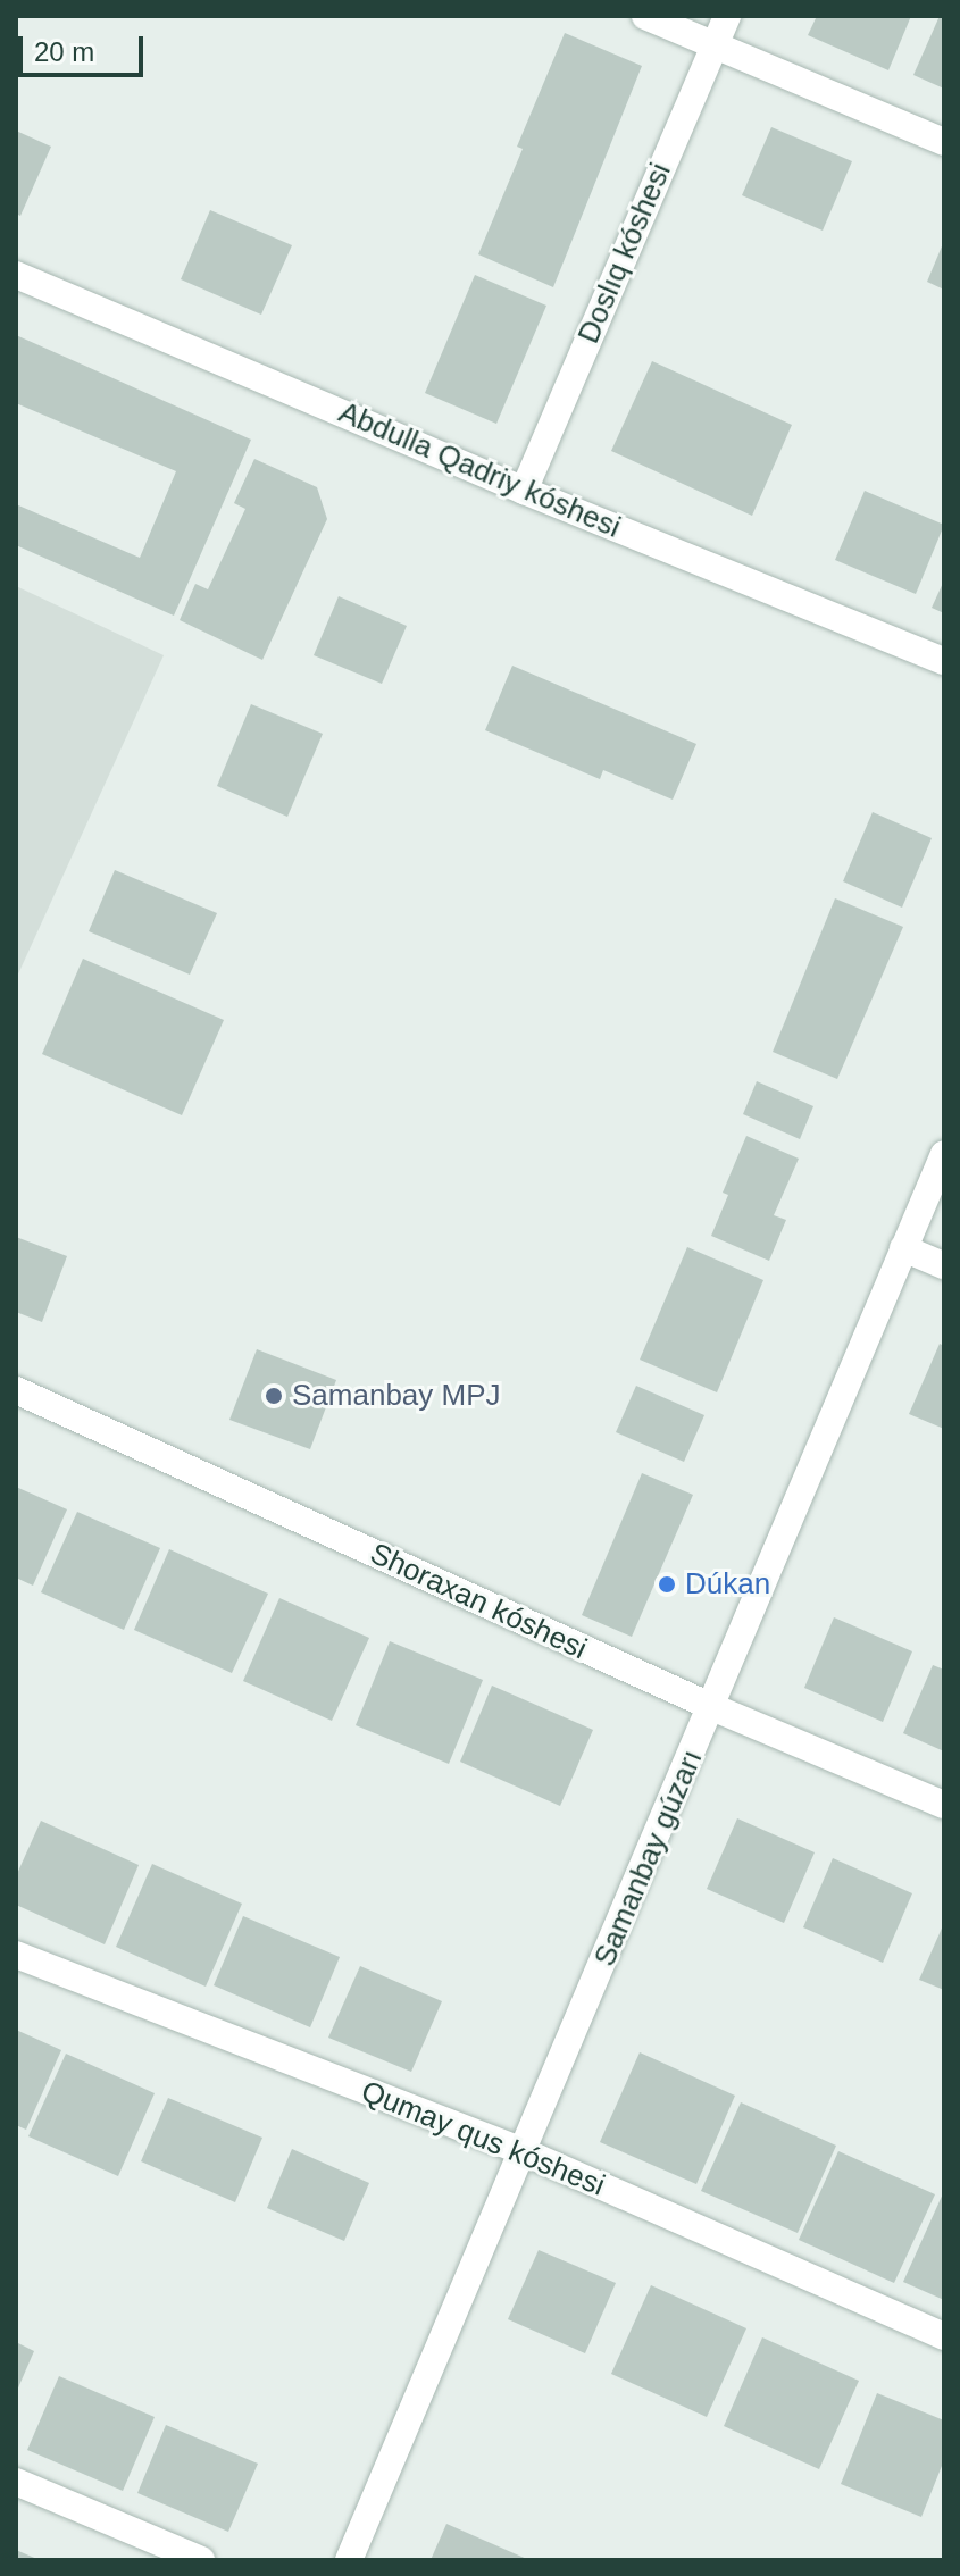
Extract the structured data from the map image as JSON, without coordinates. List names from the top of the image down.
{
  "streets": {
    "street": [
      "Doslıq kóshesi",
      "Abdulla Qadriy kóshesi",
      "Shoraxan kóshesi",
      "Samanbay gúzarı",
      "Qumay qus kóshesi"
    ]
  },
  "crossings": [
    ["Doslıq kóshesi", "Abdulla Qadriy kóshesi"],
    ["Shoraxan kóshesi", "Samanbay gúzarı"],
    ["Samanbay gúzarı", "Qumay qus kóshesi"]
  ],
  "places": ["Samanbay MPJ", "Dúkan"],
  "scale_bar": "20 m"
}
